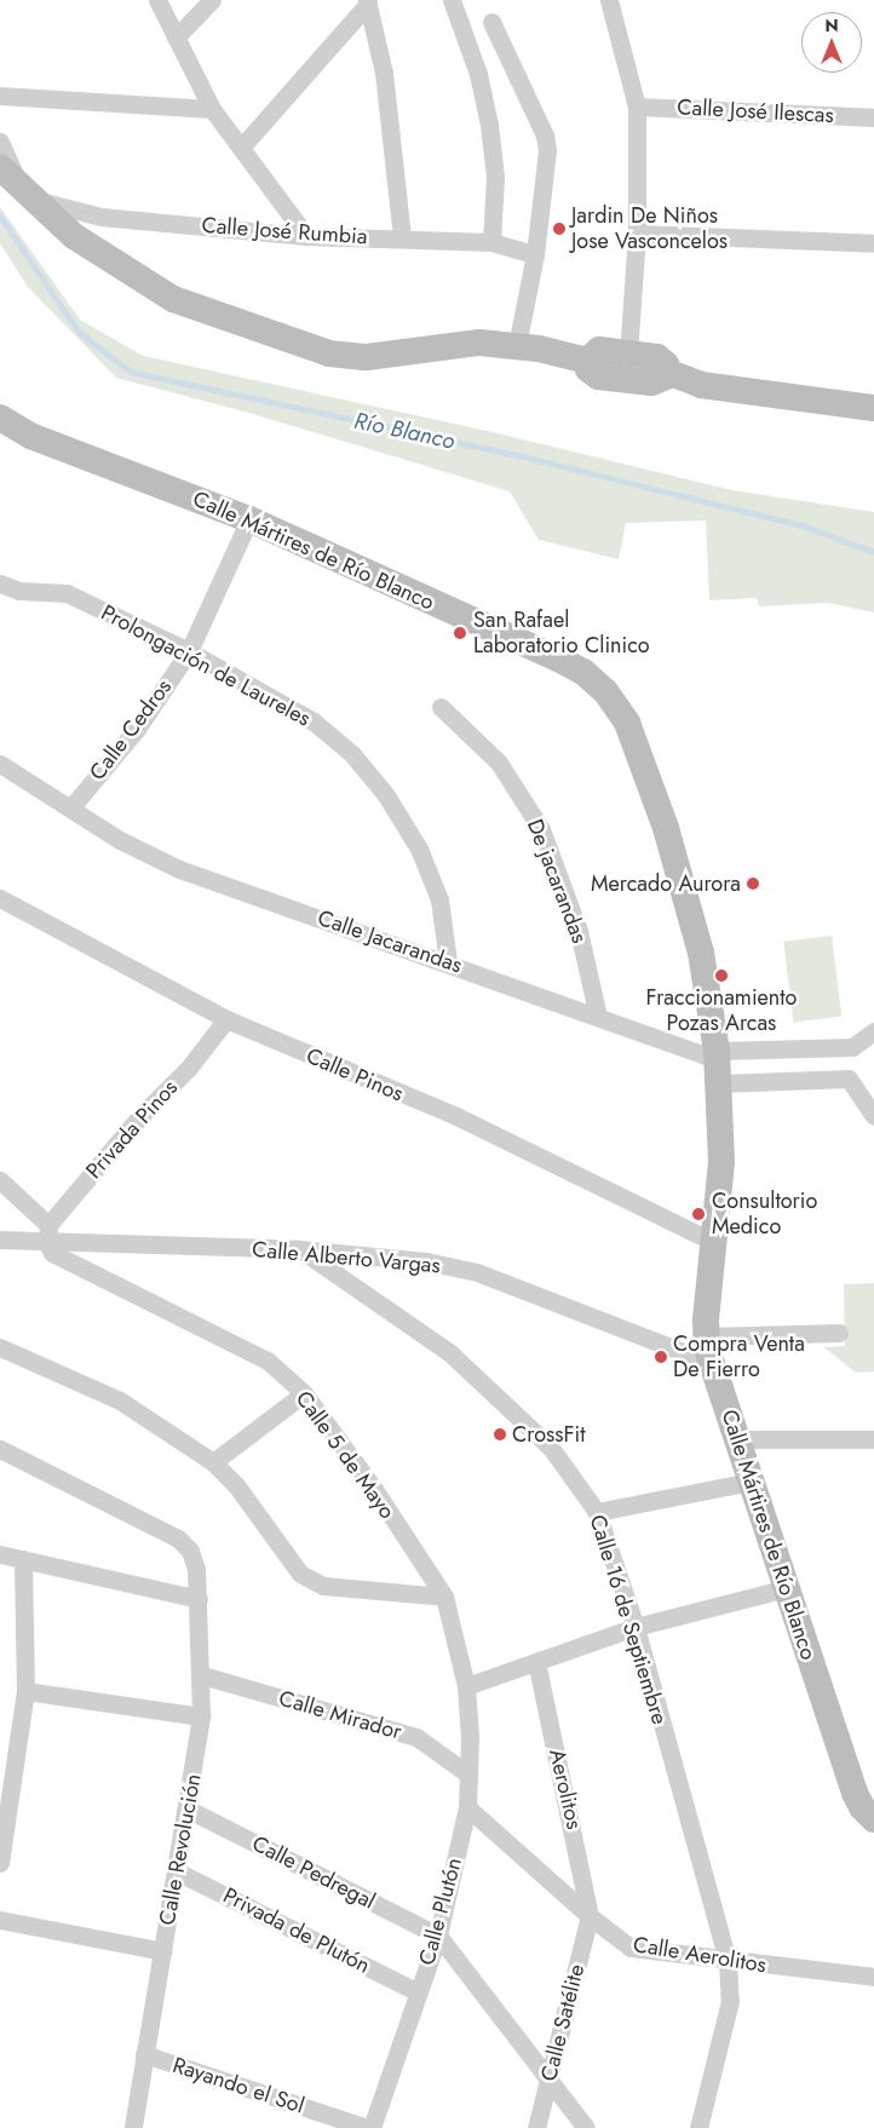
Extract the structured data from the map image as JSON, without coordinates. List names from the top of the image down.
{
  "streets": {
    "main road": ["Calle Mártires de Río Blanco"],
    "street": [
      "Calle José Ilescas",
      "Calle José Rumbia",
      "Prolongación de Laureles",
      "Calle Cedros",
      "De jacarandas",
      "Calle Jacarandas",
      "Calle Pinos",
      "Privada Pinos",
      "Calle Alberto Vargas",
      "Calle 5 de Mayo",
      "Calle 16 de Septiembre",
      "Calle Mirador",
      "Aerolitos",
      "Calle Revolución",
      "Calle Pedregal",
      "Calle Plutón",
      "Privada de Plutón",
      "Calle Aerolitos",
      "Calle Satélite",
      "Rayando el Sol"
    ]
  },
  "crossings": [
    ["Calle Mártires de Río Blanco", "Calle Cedros"],
    ["Calle Mártires de Río Blanco", "Calle Jacarandas"],
    ["Calle Mártires de Río Blanco", "Calle Pinos"],
    ["Calle Mártires de Río Blanco", "Calle Alberto Vargas"],
    ["Prolongación de Laureles", "Calle Cedros"],
    ["Prolongación de Laureles", "Calle Jacarandas"],
    ["Calle Cedros", "Calle Jacarandas"],
    ["De jacarandas", "Calle Jacarandas"],
    ["Calle Pinos", "Privada Pinos"],
    ["Privada Pinos", "Calle Alberto Vargas"],
    ["Privada Pinos", "Calle 5 de Mayo"],
    ["Calle Alberto Vargas", "Calle 5 de Mayo"],
    ["Calle Alberto Vargas", "Calle 16 de Septiembre"],
    ["Calle 5 de Mayo", "Calle Plutón"],
    ["Calle 16 de Septiembre", "Calle Aerolitos"],
    ["Calle Mirador", "Calle Revolución"],
    ["Calle Mirador", "Calle Plutón"],
    ["Aerolitos", "Calle Aerolitos"],
    ["Aerolitos", "Calle Satélite"],
    ["Calle Revolución", "Calle Pedregal"],
    ["Calle Revolución", "Privada de Plutón"],
    ["Calle Revolución", "Rayando el Sol"],
    ["Calle Pedregal", "Calle Plutón"],
    ["Calle Plutón", "Privada de Plutón"],
    ["Calle Plutón", "Calle Aerolitos"],
    ["Calle Plutón", "Rayando el Sol"],
    ["Calle Aerolitos", "Calle Satélite"]
  ],
  "water": ["Río Blanco"],
  "places": [
    "Jardin De Niños Jose Vasconcelos",
    "San Rafael Laboratorio Clinico",
    "Mercado Aurora",
    "Fraccionamiento Pozas Arcas",
    "Consultorio Medico",
    "Compra Venta De Fierro",
    "CrossFit"
  ],
  "north": "top"
}
